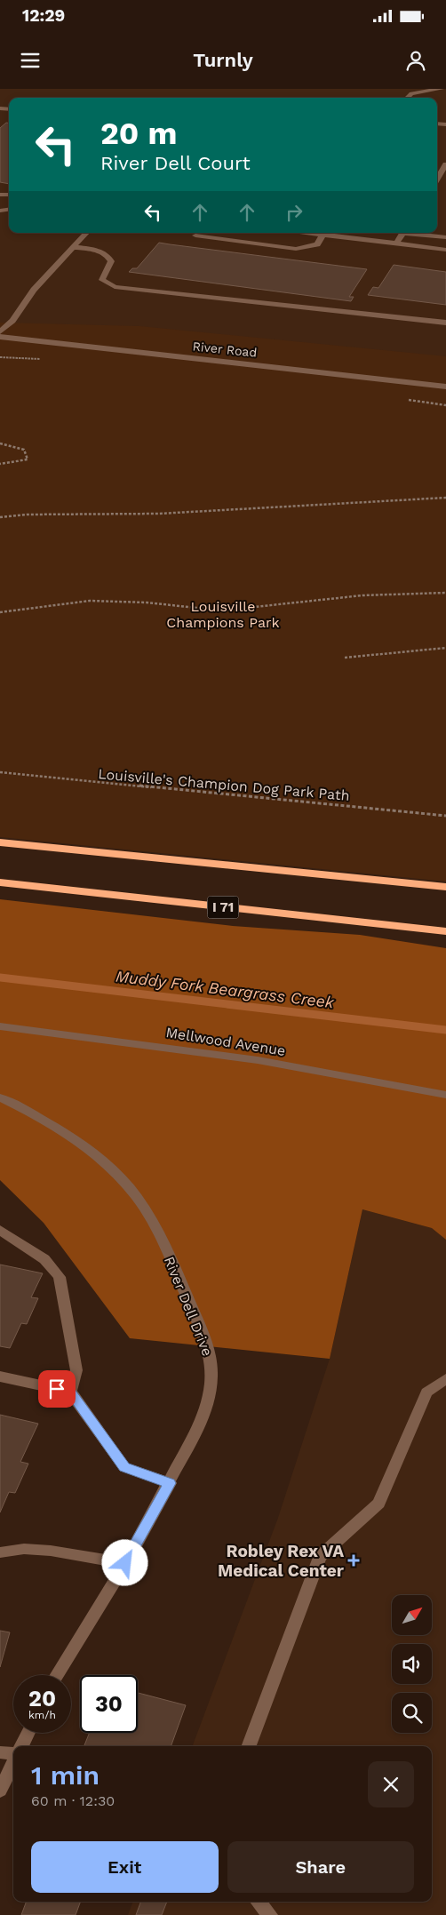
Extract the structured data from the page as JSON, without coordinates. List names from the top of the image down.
{
  "streets": {
    "highway": ["I 71"],
    "street": ["River Road", "Mellwood Avenue", "River Dell Drive"],
    "path": ["Louisville's Champion Dog Park Path"]
  },
  "water": ["Muddy Fork Beargrass Creek"],
  "parks": ["Louisville Champions Park"],
  "places": {
    "health": ["Robley Rex VA Medical Center"]
  },
  "north": "top right",
  "page": {
    "status": "12:29",
    "header": "Turnly",
    "turn": ["20 m", "River Dell Court"],
    "speed": "20 km/h",
    "limit": "30",
    "heading": ["1 min", "60 m · 12:30"],
    "buttons": ["Exit", "Share"]
  }
}
